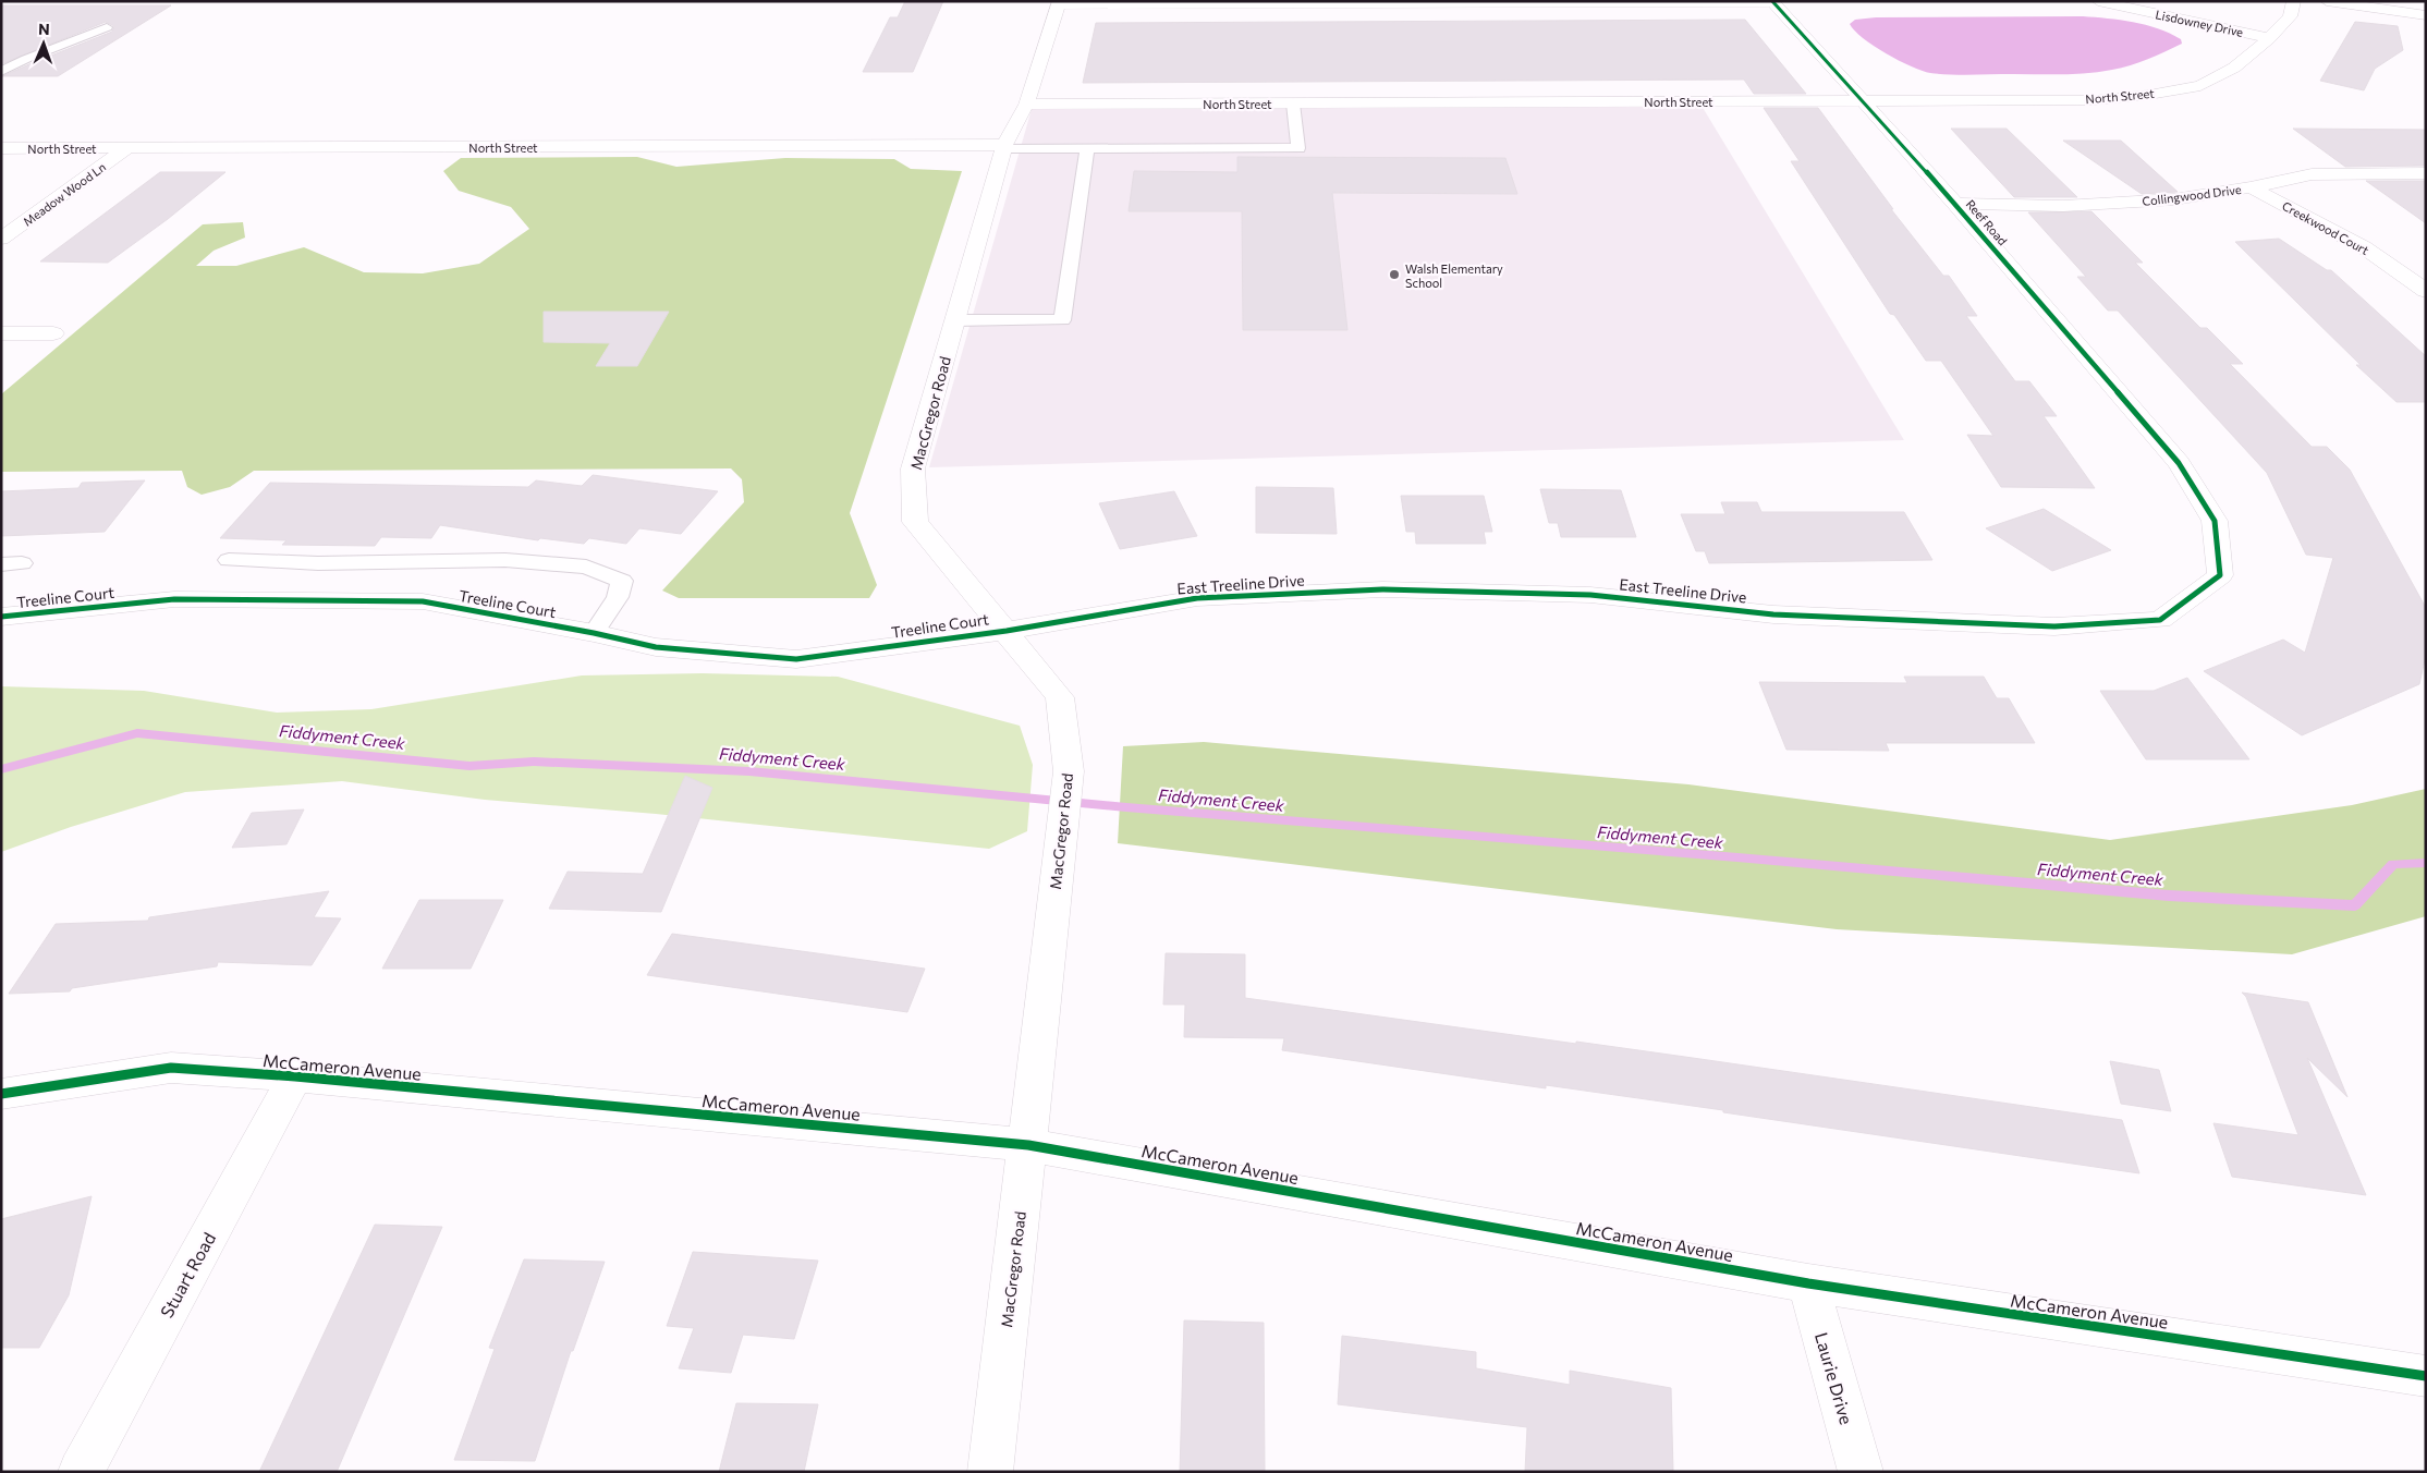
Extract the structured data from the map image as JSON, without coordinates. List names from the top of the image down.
{
  "streets": {
    "street": [
      "Lisdowney Drive",
      "North Street",
      "Meadow Wood Ln",
      "Collingwood Drive",
      "Reef Road",
      "Creekwood Court",
      "MacGregor Road",
      "East Treeline Drive",
      "Treeline Court",
      "McCameron Avenue",
      "Stuart Road",
      "Laurie Drive"
    ]
  },
  "crossings": [
    ["Lisdowney Drive", "North Street"],
    ["North Street", "Meadow Wood Ln"],
    ["North Street", "Reef Road"],
    ["North Street", "MacGregor Road"],
    ["Collingwood Drive", "Reef Road"],
    ["Collingwood Drive", "Creekwood Court"],
    ["Reef Road", "East Treeline Drive"],
    ["MacGregor Road", "East Treeline Drive"],
    ["MacGregor Road", "Treeline Court"],
    ["MacGregor Road", "McCameron Avenue"],
    ["East Treeline Drive", "Treeline Court"],
    ["McCameron Avenue", "Stuart Road"],
    ["McCameron Avenue", "Laurie Drive"]
  ],
  "water": ["Fiddyment Creek"],
  "places": ["Walsh Elementary School"],
  "north": "top"
}
